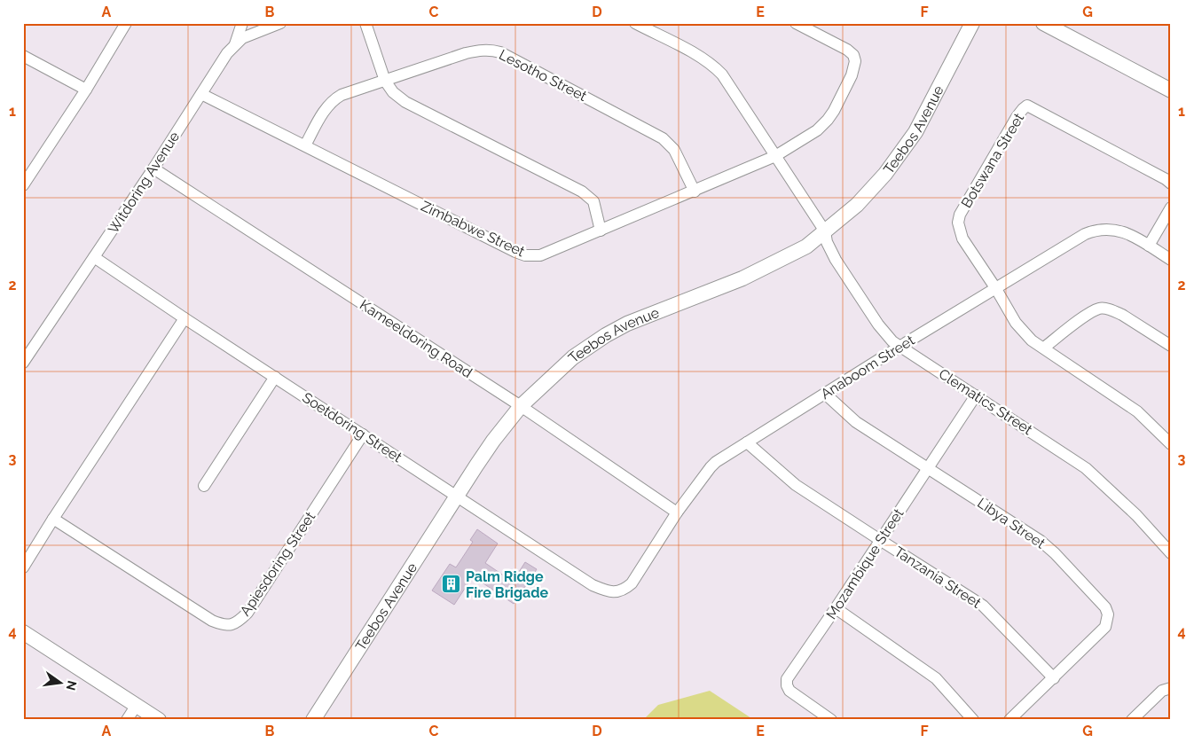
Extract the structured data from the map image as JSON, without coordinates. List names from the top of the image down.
{
  "streets": {
    "street": [
      "Lesotho Street",
      "Teebos Avenue",
      "Botswana Street",
      "Witdoring Avenue",
      "Zimbabwe Street",
      "Kameeldoring Road",
      "Anaboom Street",
      "Clematics Street",
      "Soetdoring Street",
      "Libya Street",
      "Apiesdoring Street",
      "Mozambique Street",
      "Tanzania Street"
    ]
  },
  "crossings": [
    ["Lesotho Street", "Zimbabwe Street"],
    ["Teebos Avenue", "Kameeldoring Road"],
    ["Teebos Avenue", "Clematics Street"],
    ["Teebos Avenue", "Soetdoring Street"],
    ["Botswana Street", "Anaboom Street"],
    ["Witdoring Avenue", "Zimbabwe Street"],
    ["Witdoring Avenue", "Kameeldoring Road"],
    ["Witdoring Avenue", "Soetdoring Street"],
    ["Kameeldoring Road", "Anaboom Street"],
    ["Anaboom Street", "Clematics Street"],
    ["Anaboom Street", "Soetdoring Street"],
    ["Anaboom Street", "Libya Street"],
    ["Anaboom Street", "Tanzania Street"],
    ["Clematics Street", "Mozambique Street"],
    ["Soetdoring Street", "Apiesdoring Street"],
    ["Libya Street", "Mozambique Street"],
    ["Libya Street", "Tanzania Street"],
    ["Mozambique Street", "Tanzania Street"]
  ],
  "places": {
    "building": ["Palm Ridge Fire Brigade"]
  },
  "north": "right",
  "grid": {
    "columns": [
      "A",
      "B",
      "C",
      "D",
      "E",
      "F",
      "G"
    ],
    "rows": [
      "1",
      "2",
      "3",
      "4"
    ]
  }
}
